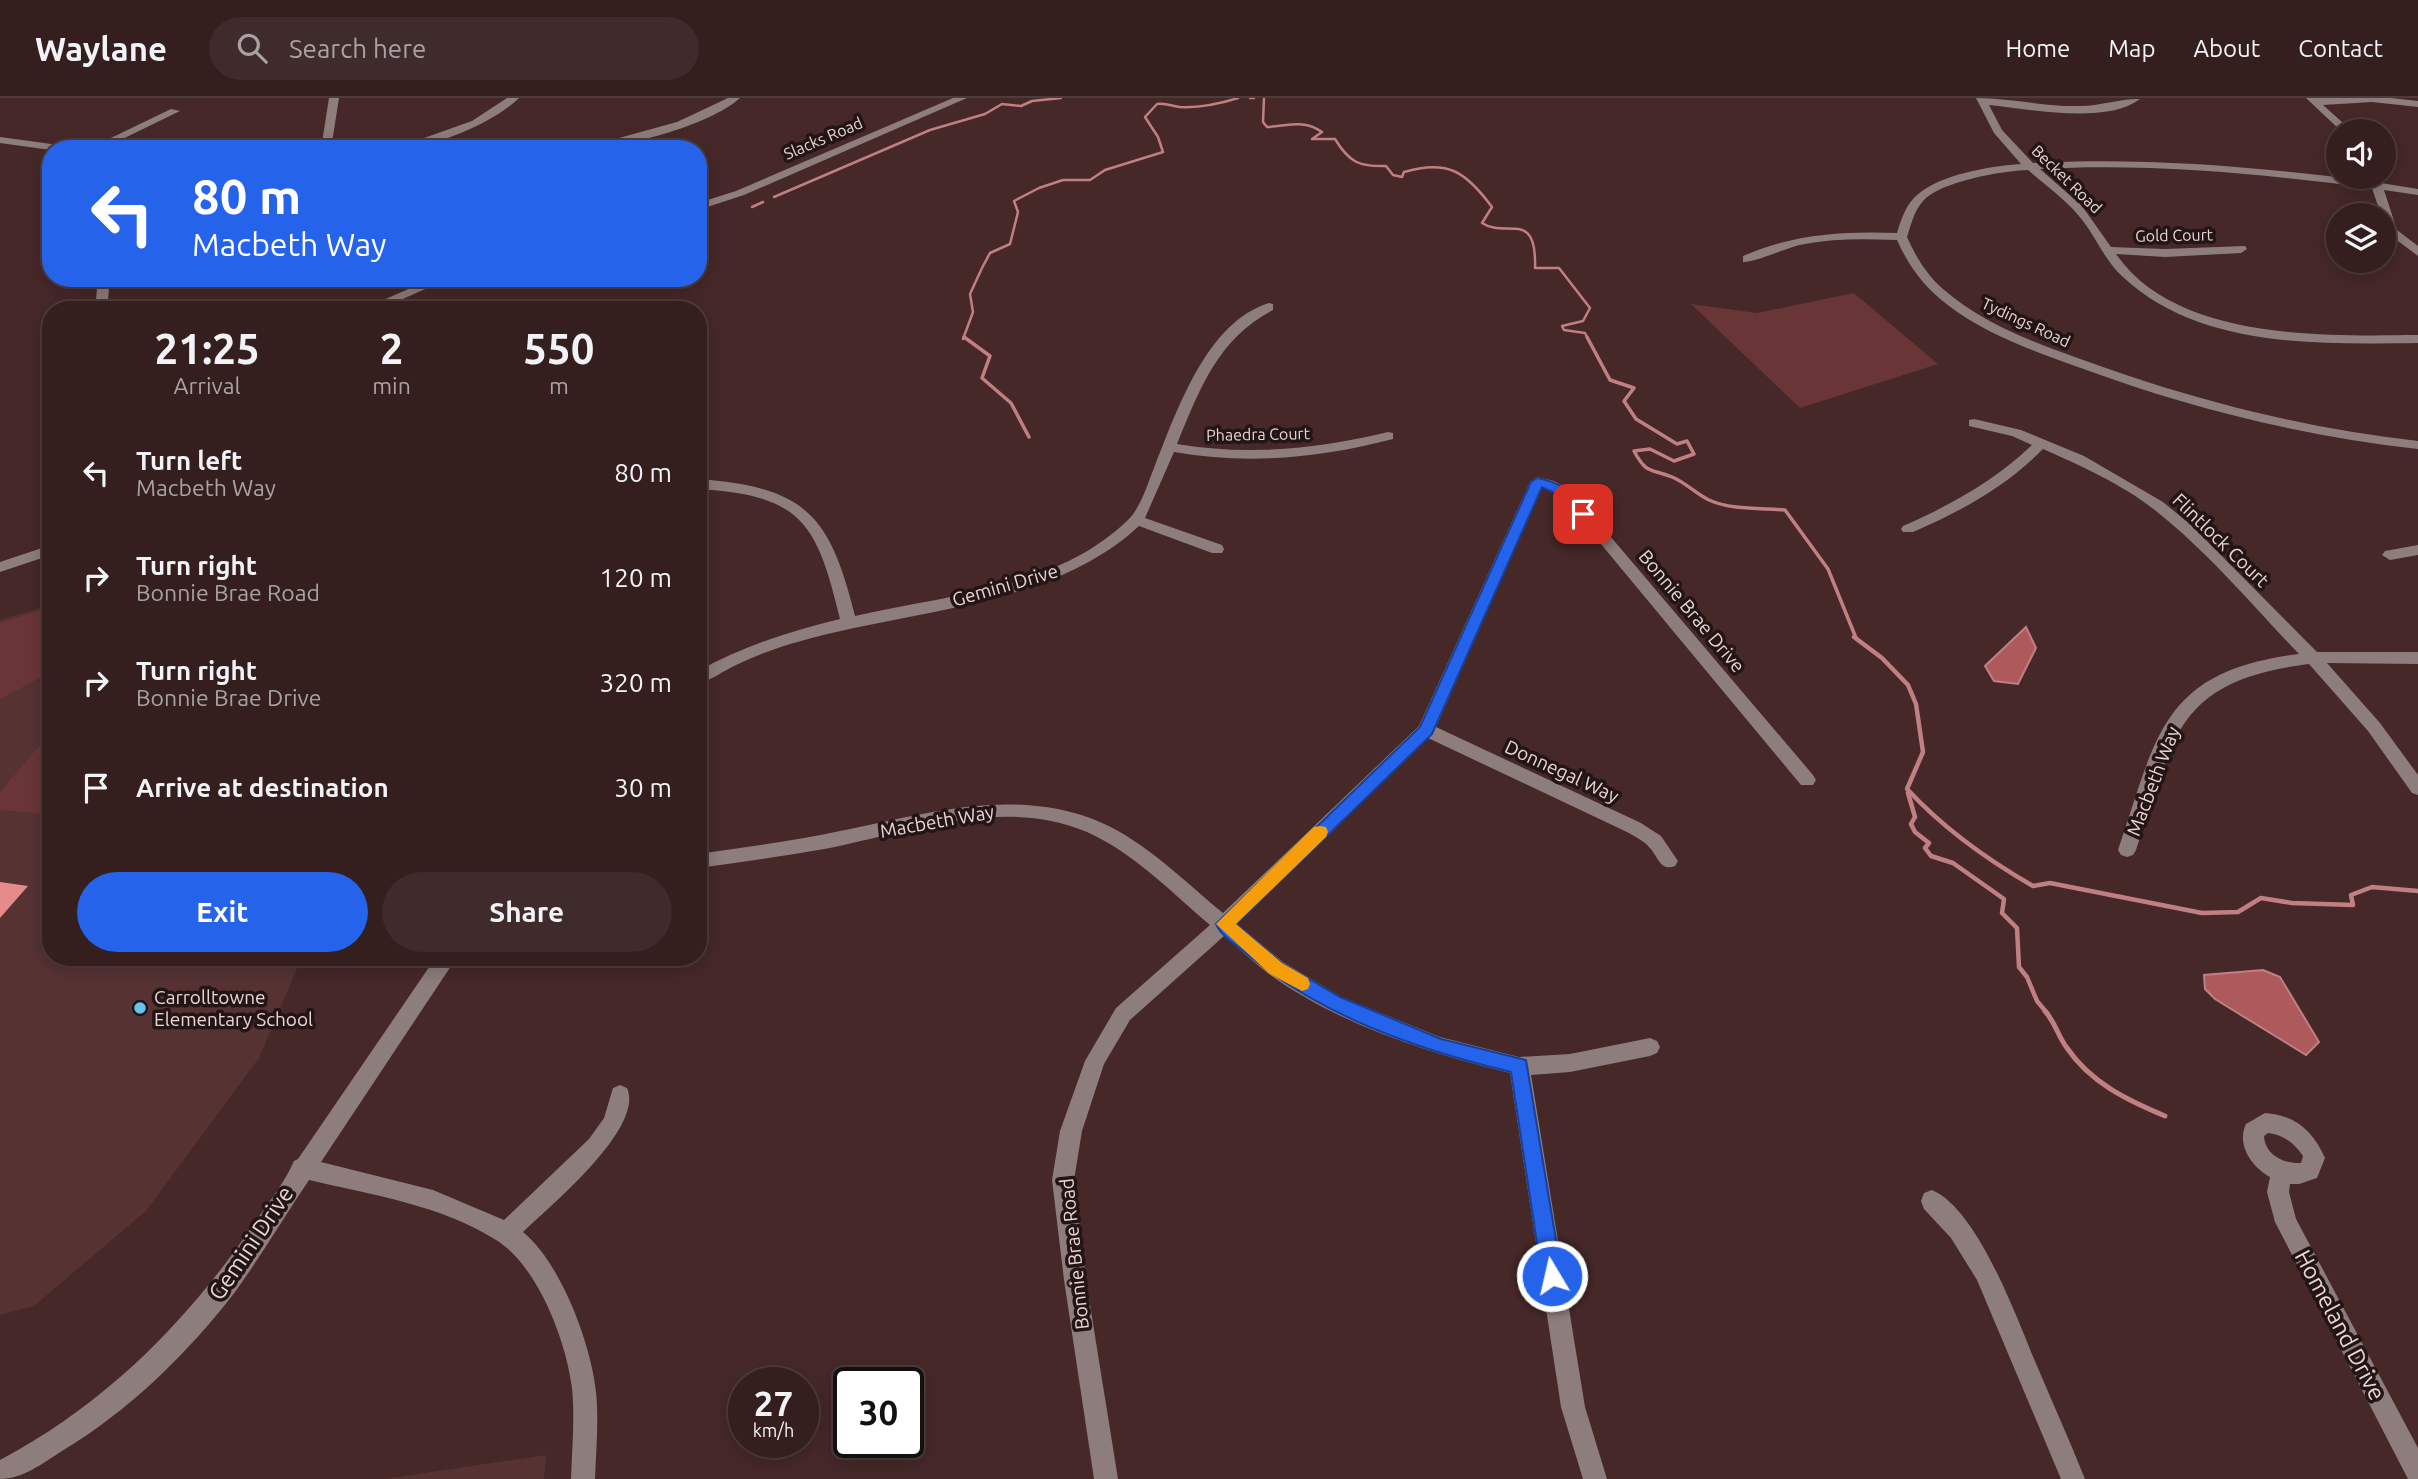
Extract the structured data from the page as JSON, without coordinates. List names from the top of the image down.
{
  "streets": {
    "street": [
      "Slacks Road",
      "Becket Road",
      "Gold Court",
      "Tydings Road",
      "Phaedra Court",
      "Flintlock Court",
      "Gemini Drive",
      "Bonnie Brae Drive",
      "Donnegal Way",
      "Macbeth Way",
      "Bonnie Brae Road",
      "Homeland Drive"
    ]
  },
  "crossings": [
    ["Becket Road", "Gold Court"],
    ["Phaedra Court", "Gemini Drive"],
    ["Flintlock Court", "Macbeth Way"],
    ["Bonnie Brae Drive", "Bonnie Brae Road"],
    ["Donnegal Way", "Bonnie Brae Road"],
    ["Macbeth Way", "Bonnie Brae Road"]
  ],
  "places": ["Carrolltowne Elementary School"],
  "page": {
    "header": "Waylane",
    "search": "Search here",
    "nav": [
      "Home",
      "Map",
      "About",
      "Contact"
    ],
    "turn": ["80 m", "Macbeth Way"],
    "eta": [
      "21:25",
      "Arrival",
      "2",
      "min",
      "550",
      "m"
    ],
    "list": [
      {
        "name": "Turn left",
        "note": "Macbeth Way",
        "value": "80 m"
      },
      {
        "name": "Turn right",
        "note": "Bonnie Brae Road",
        "value": "120 m"
      },
      {
        "name": "Turn right",
        "note": "Bonnie Brae Drive",
        "value": "320 m"
      },
      {
        "name": "Arrive at destination",
        "value": "30 m"
      }
    ],
    "buttons": ["Exit", "Share"],
    "speed": "27 km/h",
    "limit": "30"
  }
}
